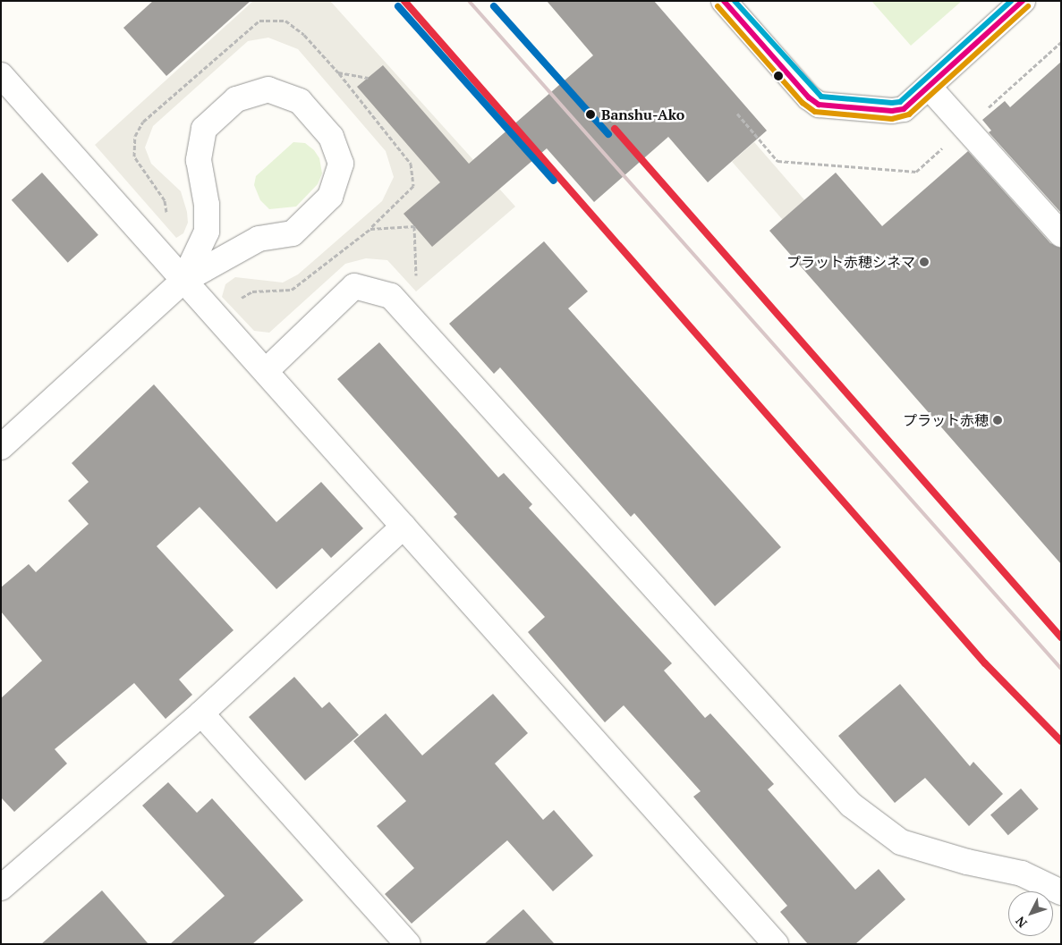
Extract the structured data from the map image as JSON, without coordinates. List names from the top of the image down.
{
  "places": ["Banshu-Ako", "プラット赤穂シネマ", "プラット赤穂"],
  "lines": ["transit line N"],
  "north": "bottom left"
}
